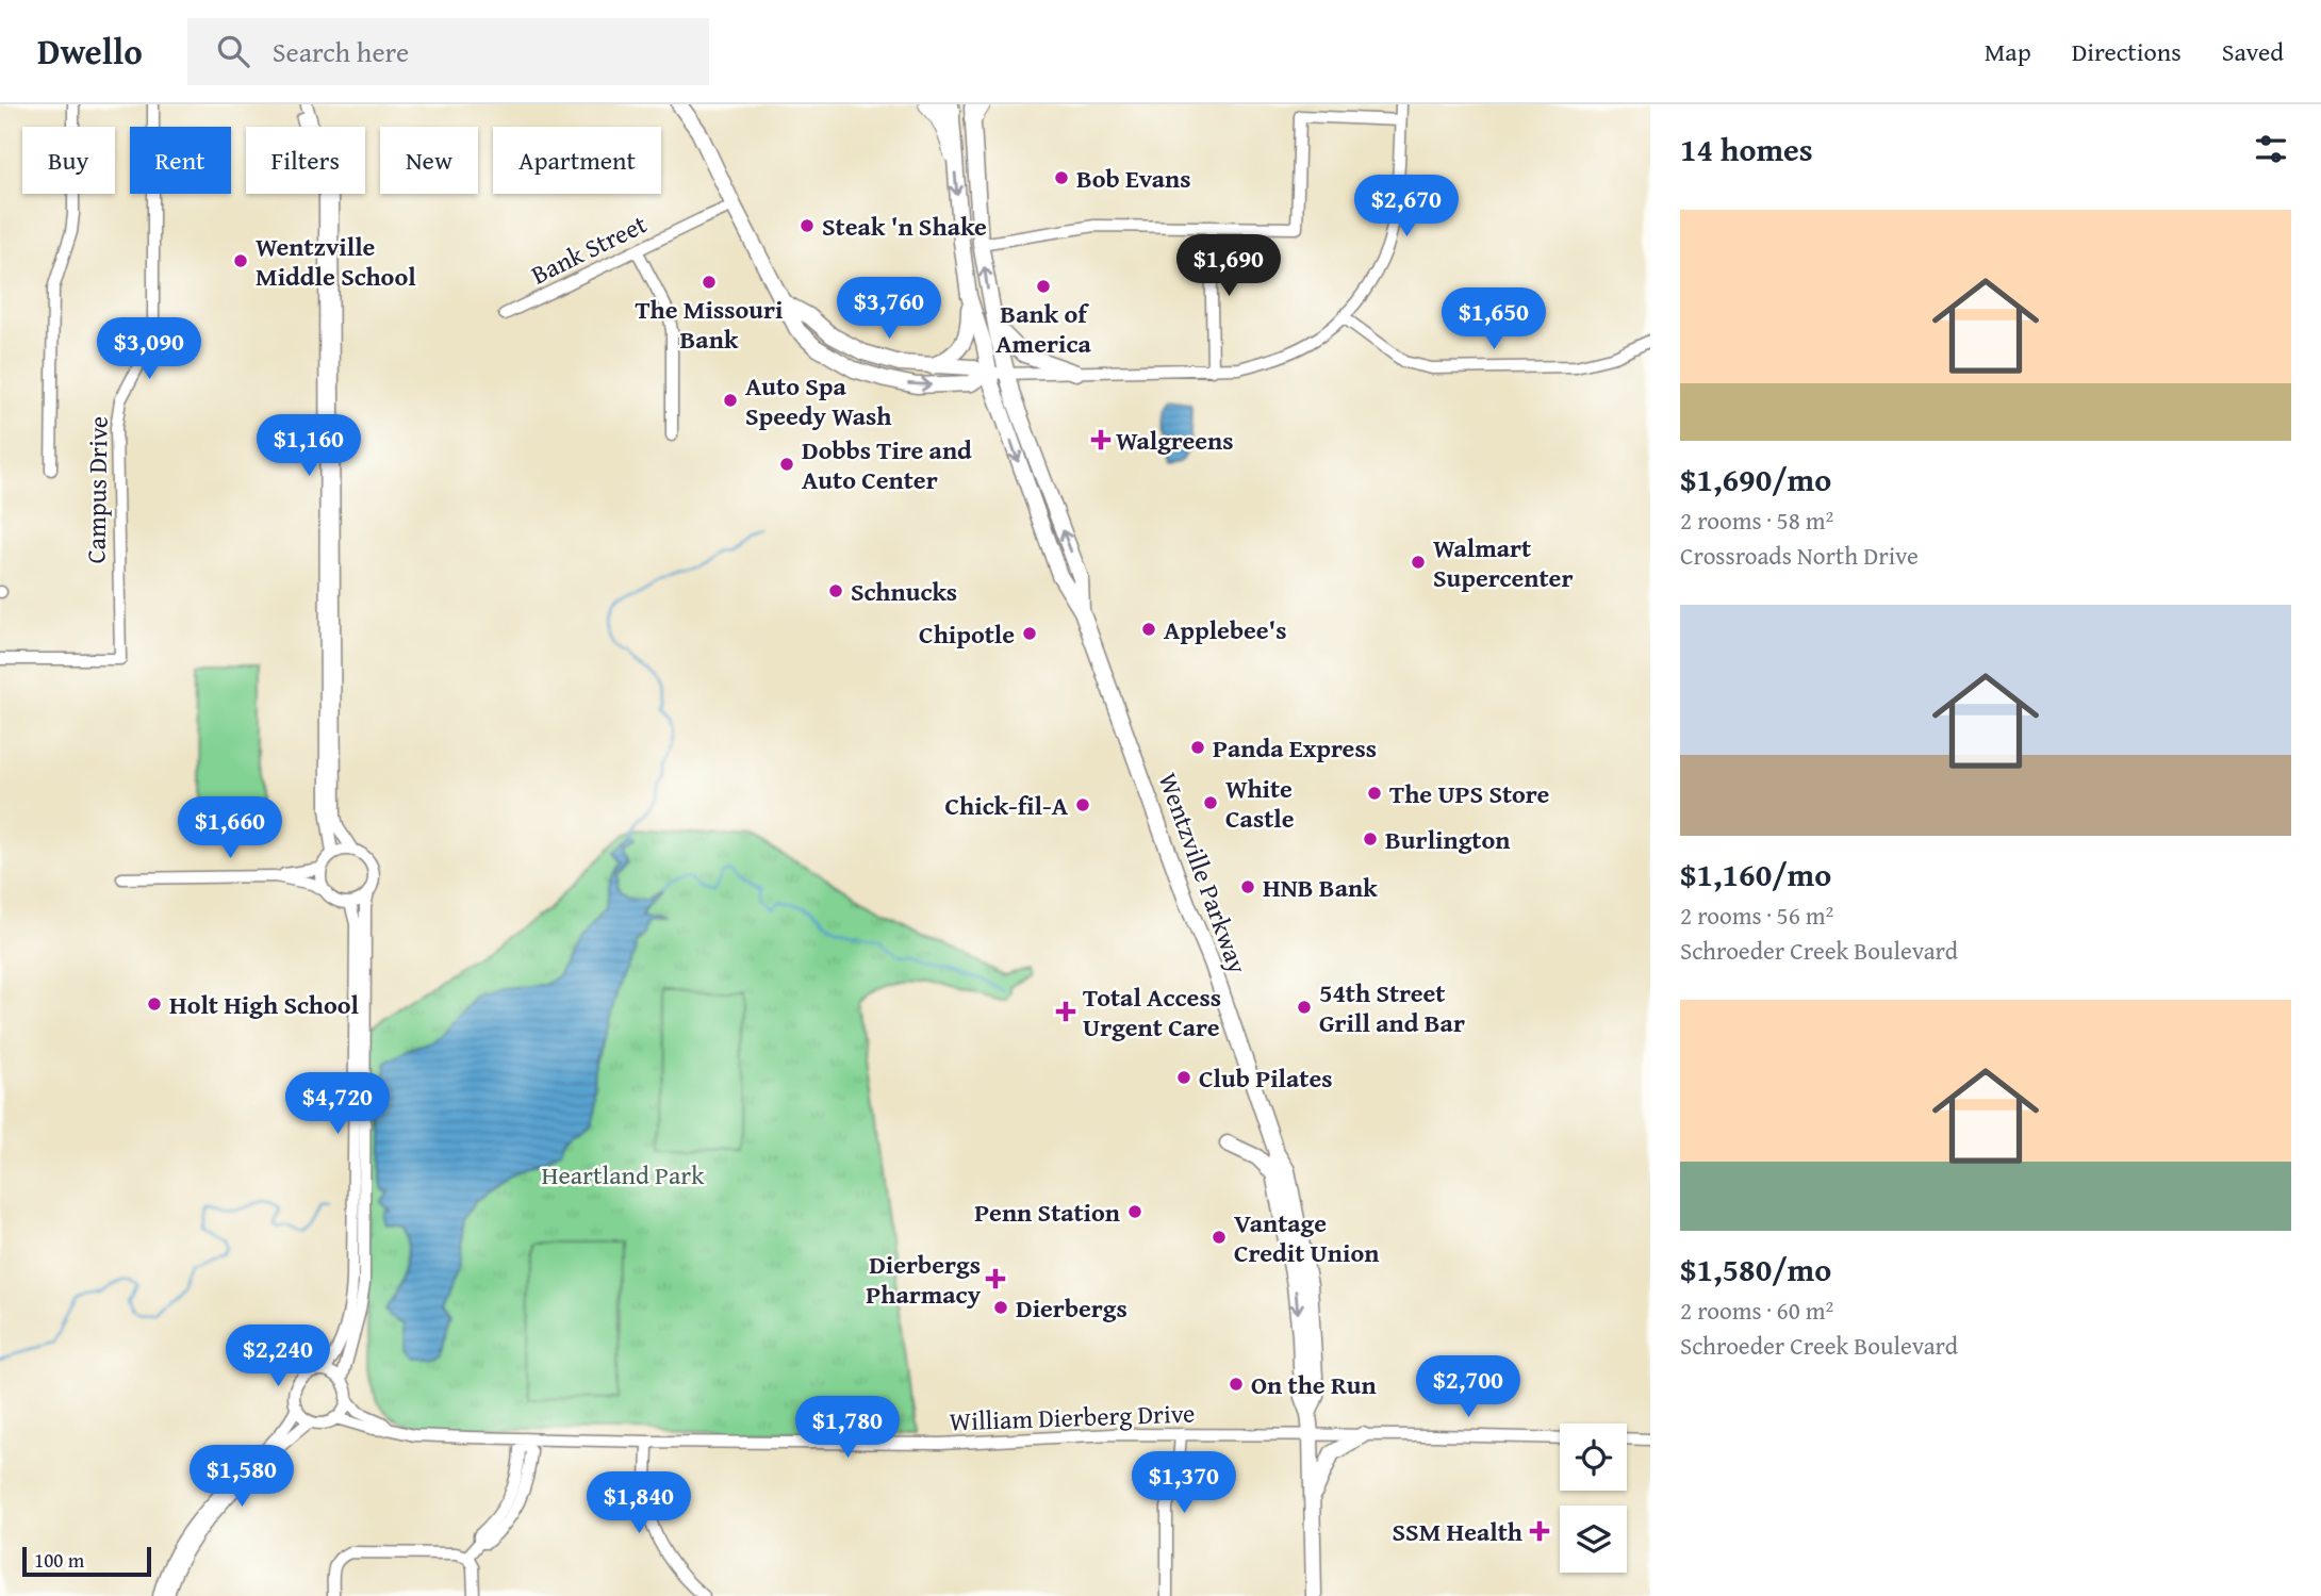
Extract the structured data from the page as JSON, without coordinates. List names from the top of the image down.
{
  "streets": {
    "main road": ["Wentzville Parkway"],
    "street": ["Bank Street", "Campus Drive", "William Dierberg Drive"]
  },
  "crossings": [
    ["Wentzville Parkway", "William Dierberg Drive"]
  ],
  "parks": ["Heartland Park"],
  "places": {
    "other": [
      "Bob Evans",
      "Steak 'n Shake",
      "Wentzville Middle School",
      "The Missouri Bank",
      "Bank of America",
      "Auto Spa Speedy Wash",
      "Dobbs Tire and Auto Center",
      "Walmart Supercenter",
      "Schnucks",
      "Applebee's",
      "Chipotle",
      "Panda Express",
      "The UPS Store",
      "White Castle",
      "Chick-fil-A",
      "Burlington",
      "HNB Bank",
      "Holt High School",
      "54th Street Grill and Bar",
      "Club Pilates",
      "Penn Station",
      "Vantage Credit Union",
      "Dierbergs",
      "On the Run"
    ],
    "health": [
      "Walgreens",
      "Total Access Urgent Care",
      "Dierbergs Pharmacy",
      "SSM Health"
    ]
  },
  "scale_bar": "100 m",
  "page": {
    "header": "Dwello",
    "search": "Search here",
    "nav": ["Map", "Directions", "Saved"],
    "heading": "14 homes",
    "chip": [
      "Buy",
      "Rent",
      "Filters",
      "New",
      "Apartment"
    ],
    "price": [
      "$2,670",
      "$1,690",
      "$3,760",
      "$1,650",
      "$3,090",
      "$1,160",
      "$1,660",
      "$4,720",
      "$2,240",
      "$2,700",
      "$1,780",
      "$1,580",
      "$1,370",
      "$1,840"
    ],
    "list": [
      {
        "name": "$1,690/mo",
        "note": "2 rooms · 58 m² · Crossroads North Drive"
      },
      {
        "name": "$1,160/mo",
        "note": "2 rooms · 56 m² · Schroeder Creek Boulevard"
      },
      {
        "name": "$1,580/mo",
        "note": "2 rooms · 60 m² · Schroeder Creek Boulevard"
      }
    ],
    "scale": "100 m"
  }
}
